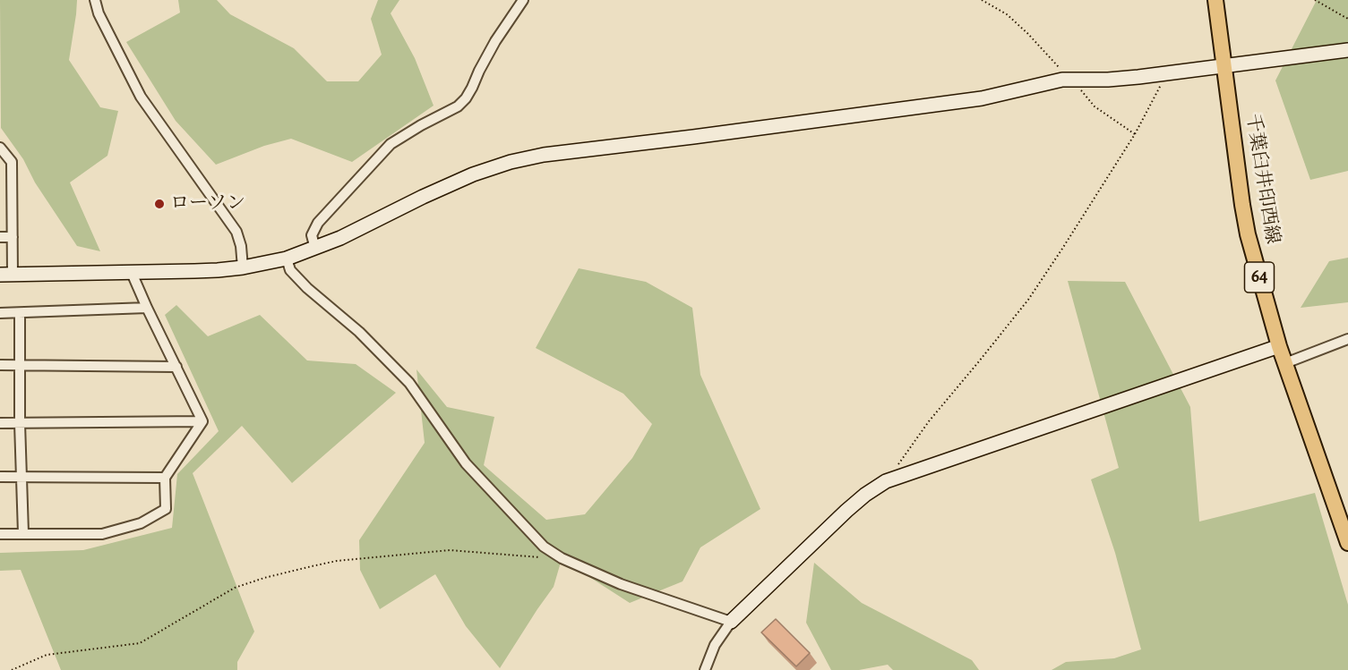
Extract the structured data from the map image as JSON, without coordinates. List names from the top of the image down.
{
  "streets": {
    "main road": ["千葉臼井印西線", "64"]
  },
  "places": ["ローソン"]
}
